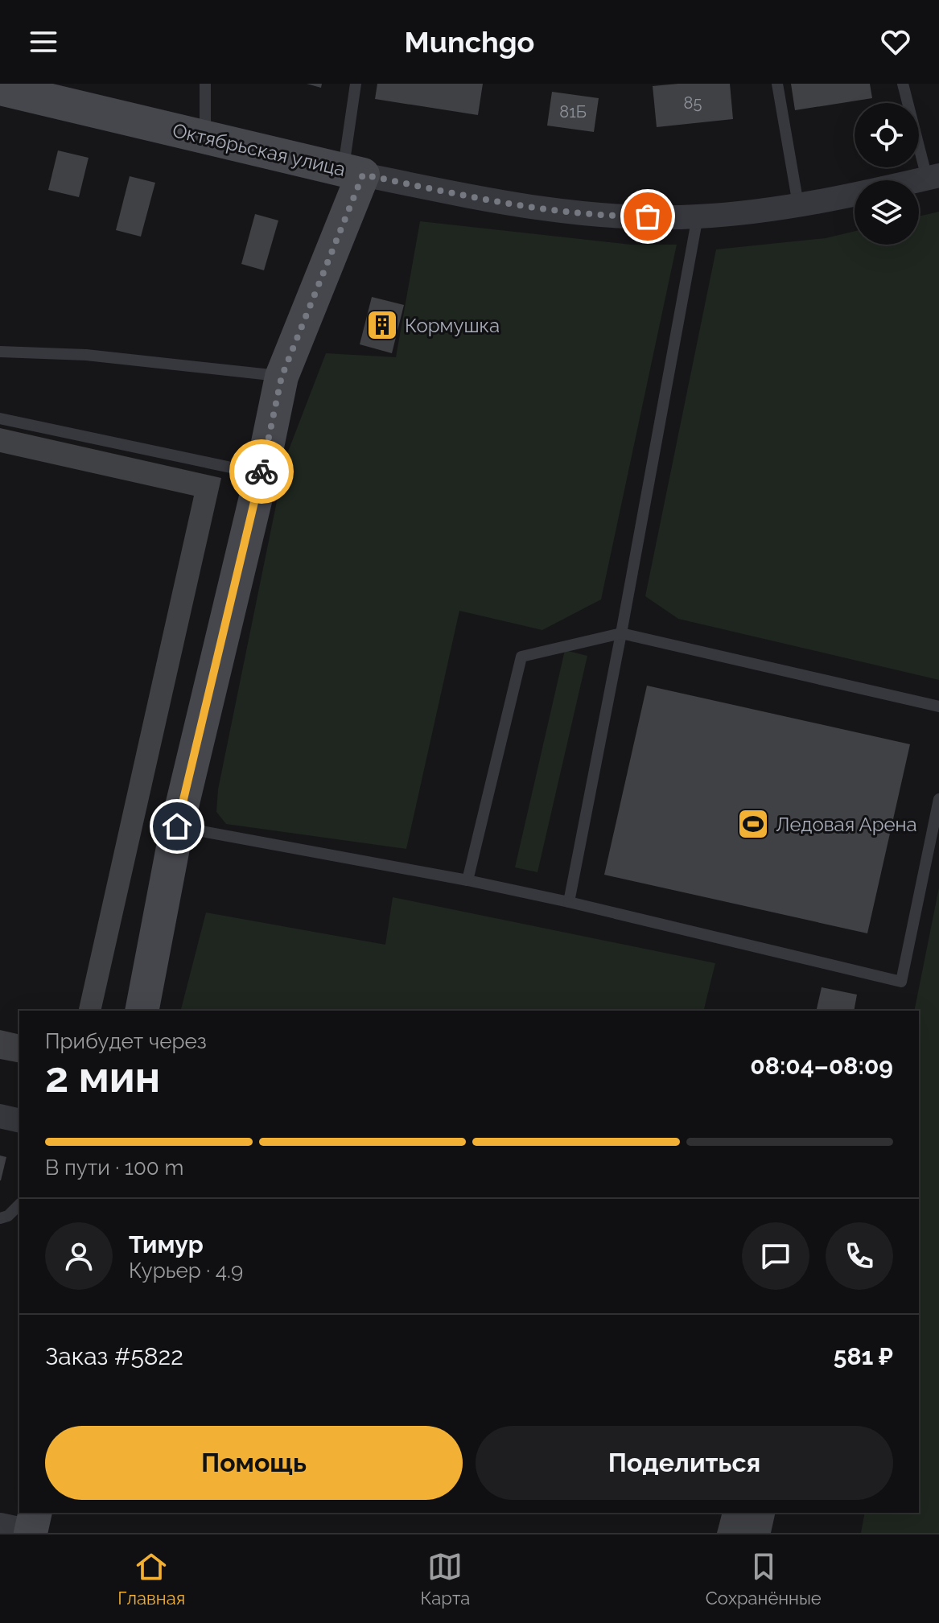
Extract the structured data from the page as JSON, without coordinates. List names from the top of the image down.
{
  "streets": {
    "street": ["Октябрьская улица"]
  },
  "places": {
    "building": ["Кормушка"],
    "sports": ["Ледовая Арена"]
  },
  "house_numbers": ["85", "81Б"],
  "page": {
    "header": "Munchgo",
    "heading": ["2 мин", "Прибудет через", "08:04–08:09"],
    "panel": [
      "Тимур",
      "Курьер · 4.9",
      "Заказ #5822",
      "581 ₽"
    ],
    "bar": "В пути · 100 m",
    "buttons": ["Помощь", "Поделиться"],
    "tabs": ["Главная", "Карта", "Сохранённые"]
  }
}
